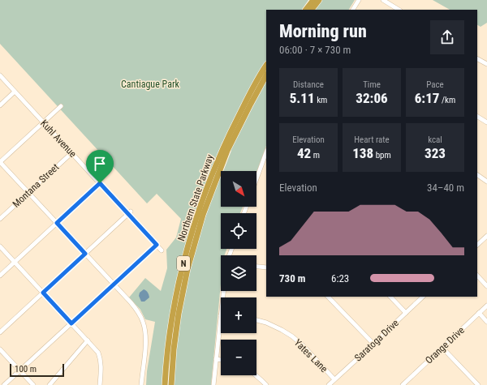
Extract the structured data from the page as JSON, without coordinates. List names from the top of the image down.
{
  "streets": {
    "highway": ["Northern State Parkway", "N"],
    "street": [
      "Kuhl Avenue",
      "Montana Street",
      "Saratoga Drive",
      "Orange Drive",
      "Yates Lane"
    ]
  },
  "crossings": [
    ["Kuhl Avenue", "Montana Street"],
    ["Saratoga Drive", "Yates Lane"]
  ],
  "parks": ["Cantiague Park"],
  "scale_bar": "100 m",
  "north": "bottom right",
  "page": {
    "heading": ["Morning run", "06:00 · 7 × 730 m"],
    "stats": [
      ["Distance", "5.11 km"],
      ["Time", "32:06"],
      ["Pace", "6:17 /km"],
      ["Elevation", "42 m"],
      ["Heart rate", "138 bpm"],
      ["kcal", "323"]
    ],
    "map_buttons": ["+", "−"],
    "chart": ["Elevation", "34–40 m"],
    "list": [
      {
        "name": "730 m",
        "note": "6:23"
      }
    ],
    "scale": "100 m"
  }
}
